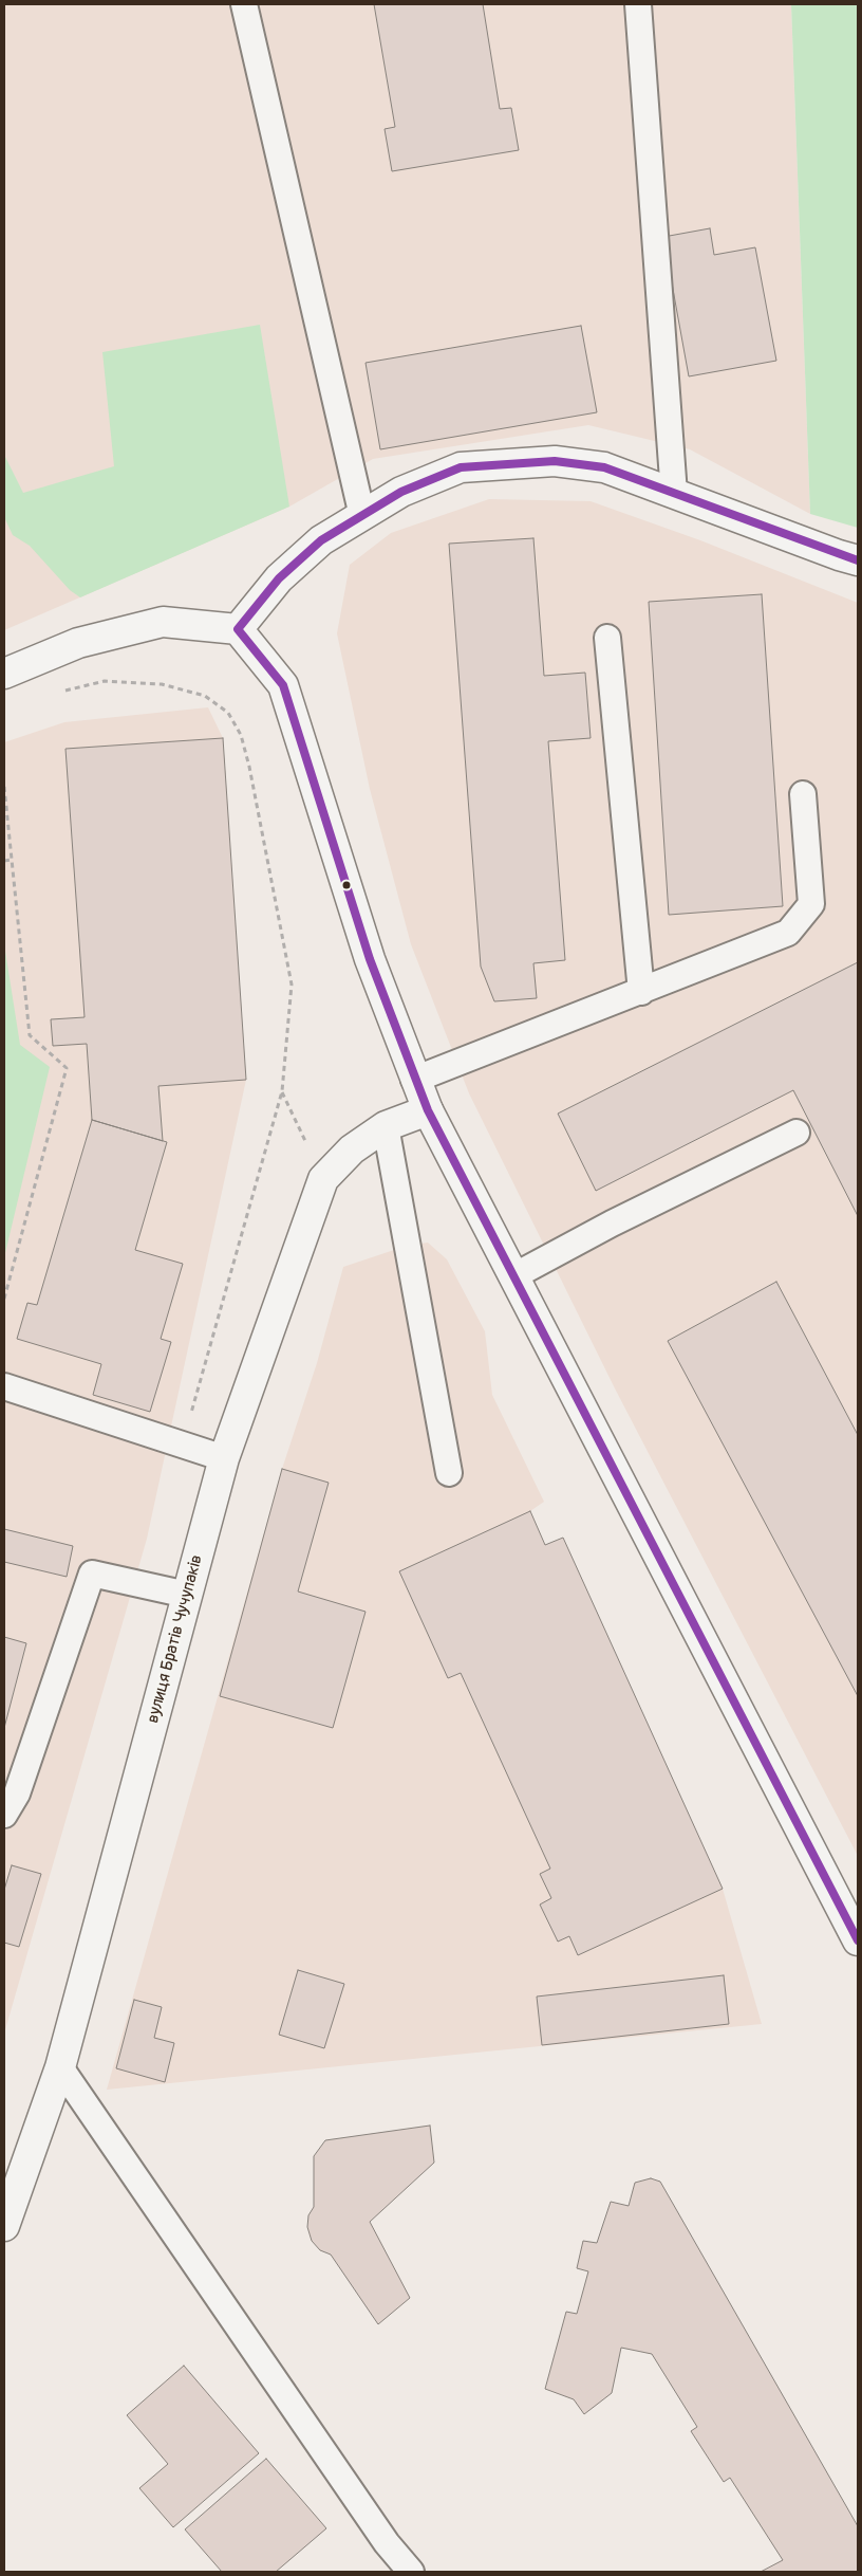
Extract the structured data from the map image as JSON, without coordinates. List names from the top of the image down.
{
  "streets": {
    "street": ["вулиця Братів Чучупаків"]
  }
}
